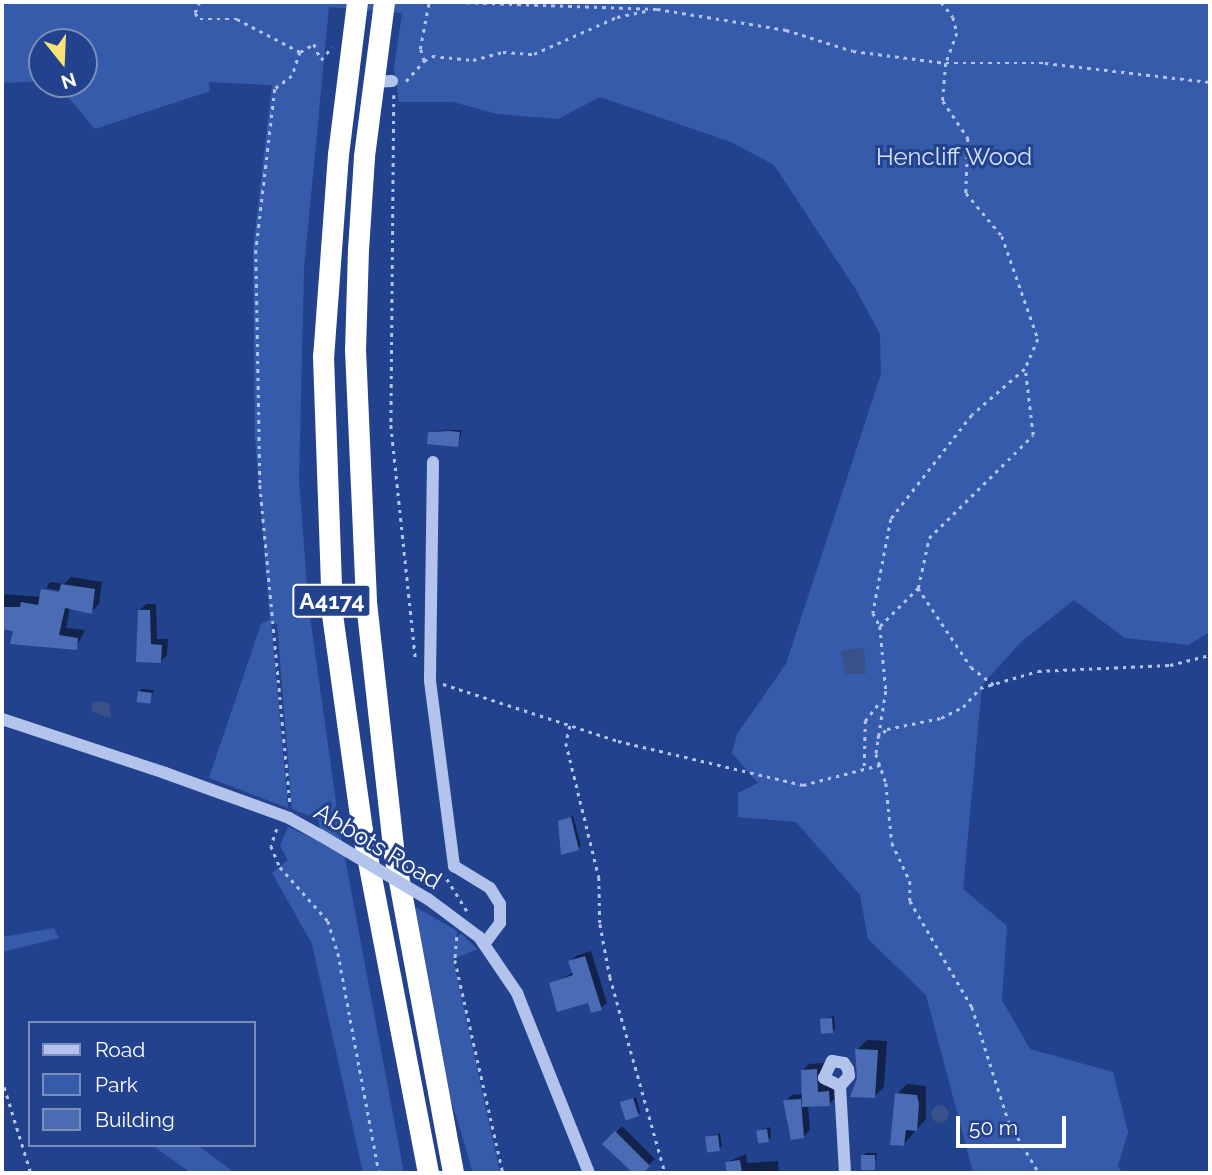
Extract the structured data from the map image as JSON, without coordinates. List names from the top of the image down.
{
  "streets": {
    "highway": ["A4174"],
    "street": ["Abbots Road"]
  },
  "parks": ["Hencliff Wood"],
  "legend": ["Road", "Park", "Building"],
  "scale_bar": "50 m",
  "north": "bottom"
}
